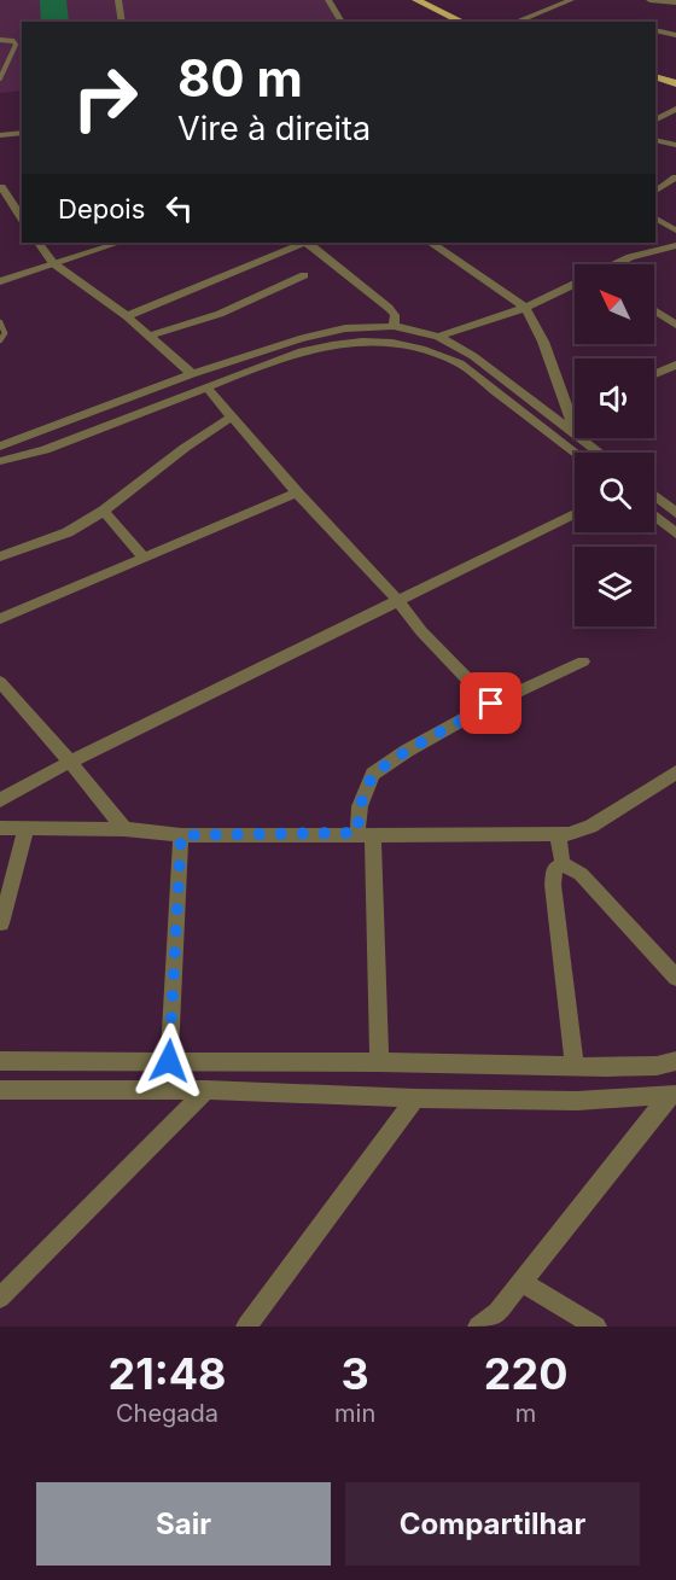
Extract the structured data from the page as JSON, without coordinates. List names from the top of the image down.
{
  "north": "top left",
  "page": {
    "turn": ["80 m", "Vire à direita"],
    "then": "Depois",
    "eta": [
      "21:48",
      "Chegada",
      "3",
      "min",
      "220",
      "m"
    ],
    "buttons": ["Sair", "Compartilhar"]
  }
}
